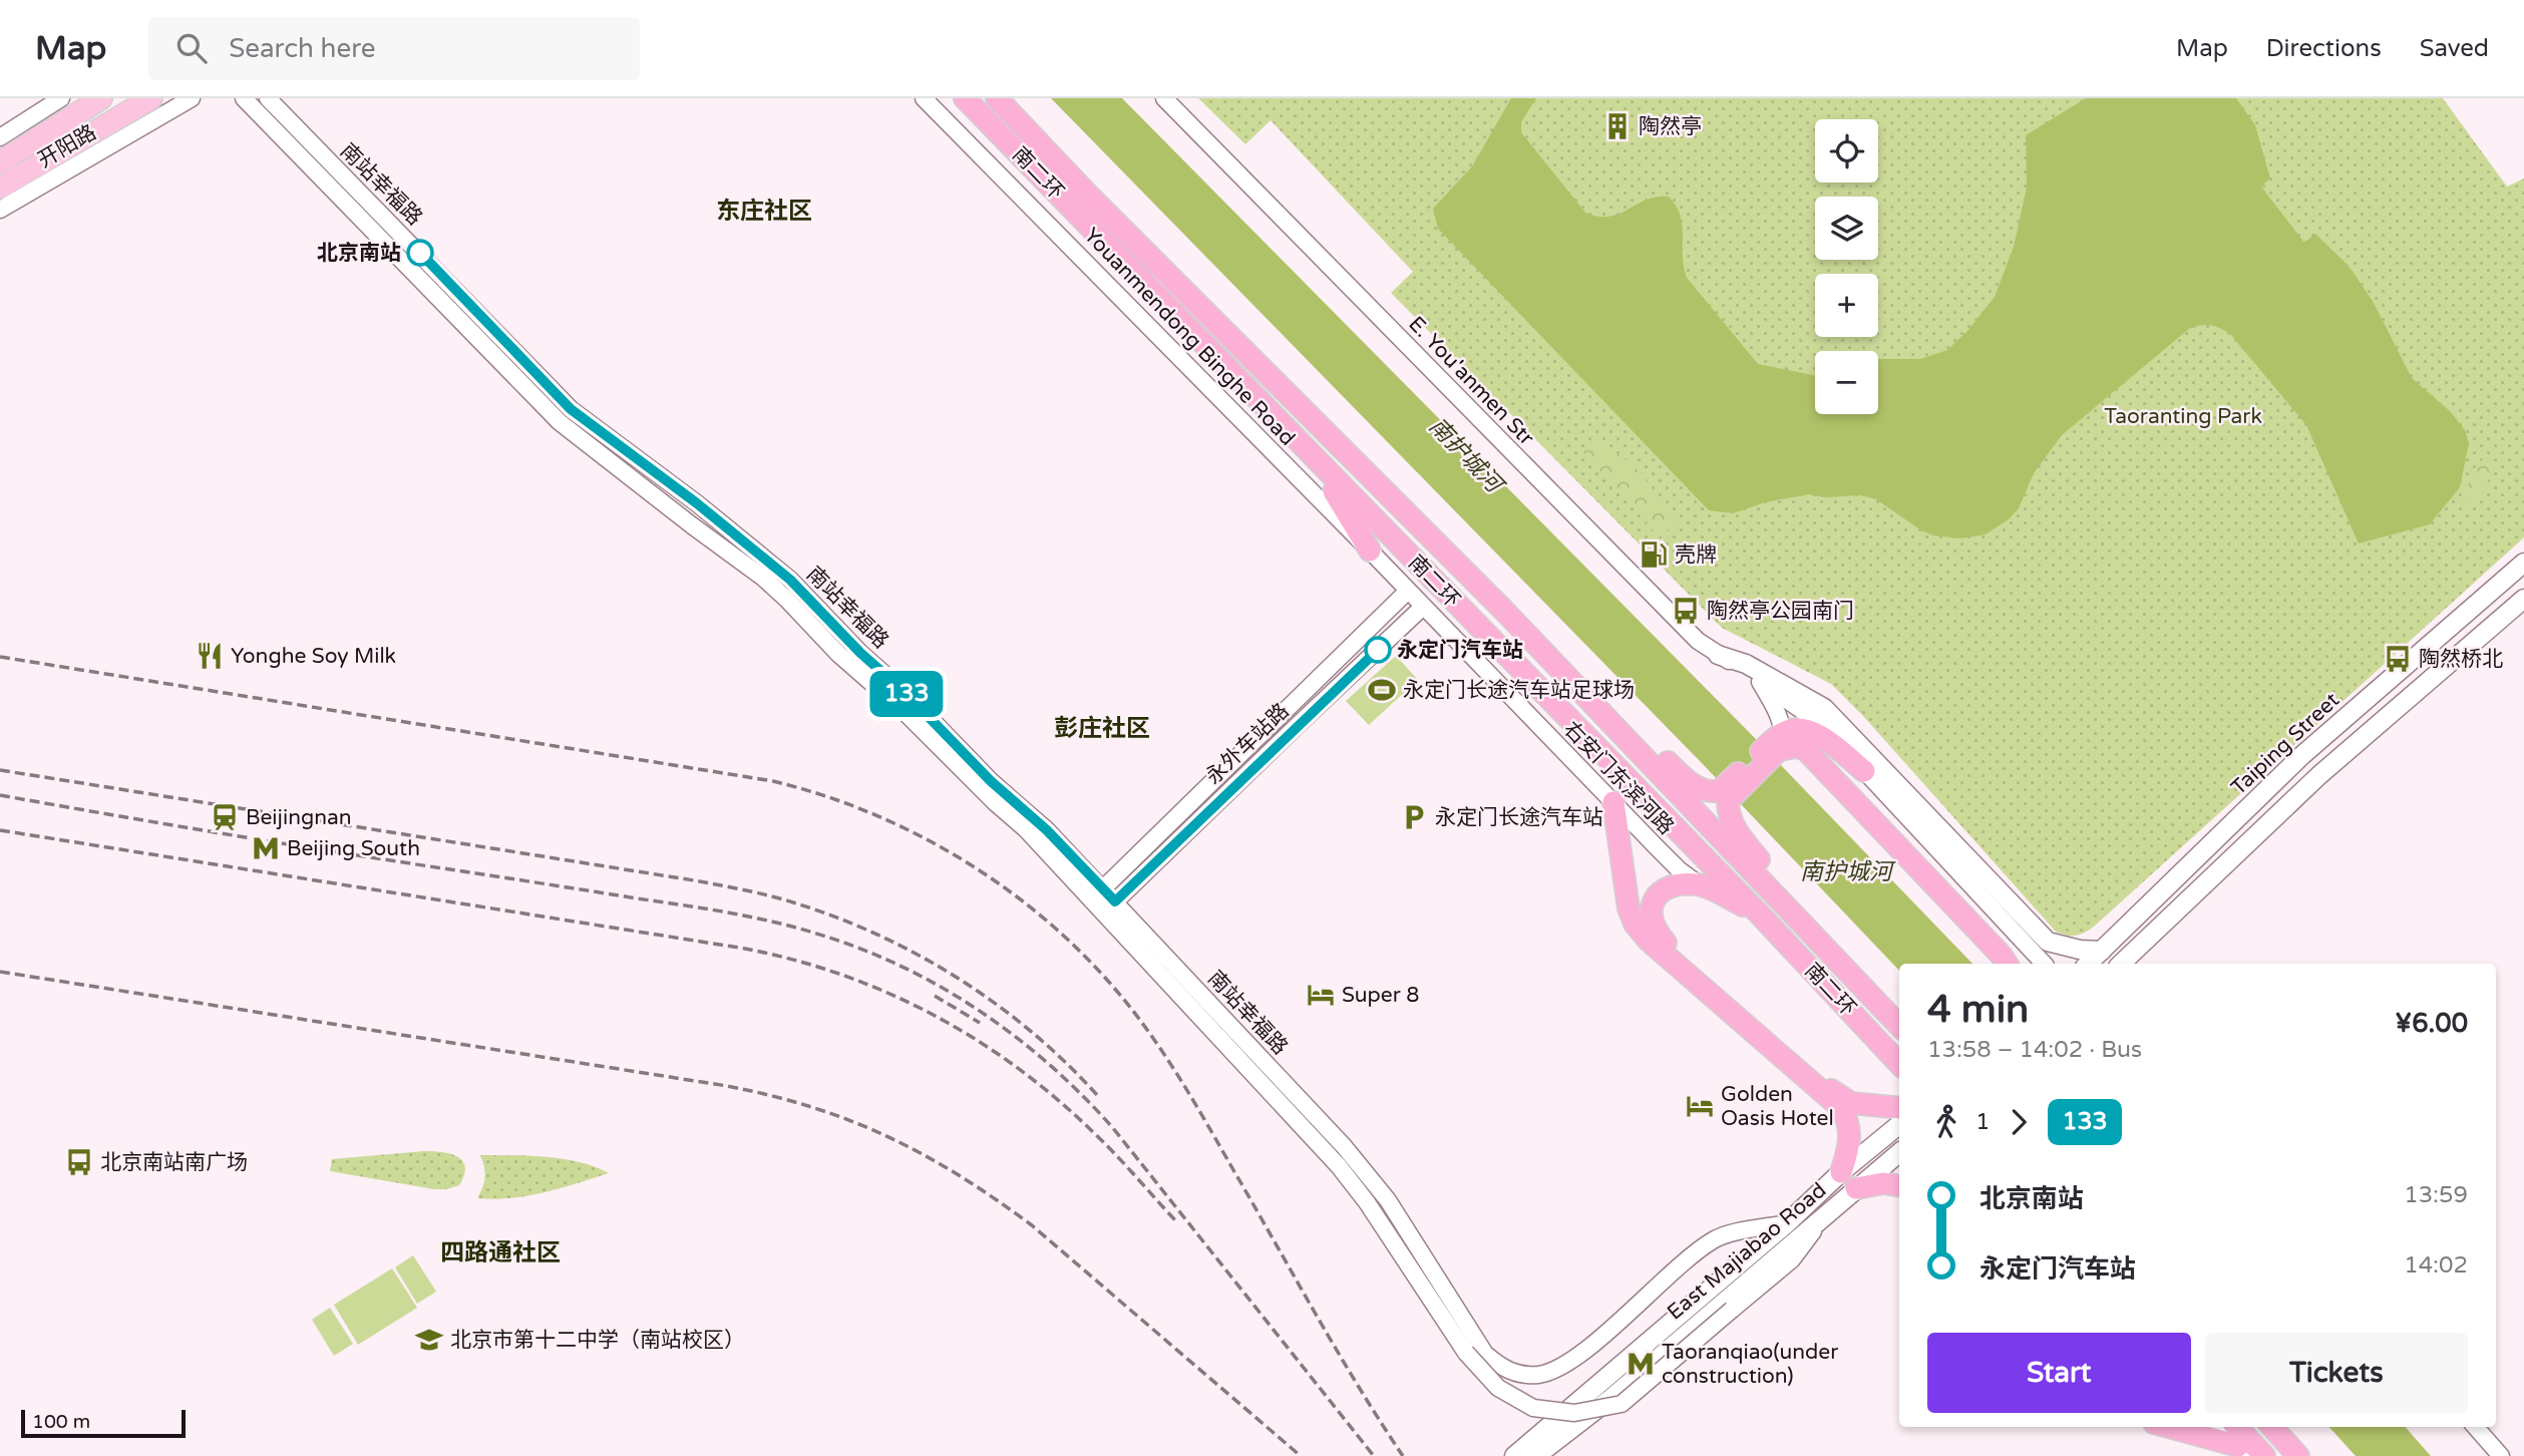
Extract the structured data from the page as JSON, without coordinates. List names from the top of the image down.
{
  "streets": {
    "highway": ["南二环"],
    "main road": ["Taiping Street", "East Majiabao Road"],
    "street": [
      "开阳路",
      "南站幸福路",
      "Youanmendong Binghe Road",
      "E. You'anmen Str",
      "永外车站路",
      "右安门东滨河路"
    ]
  },
  "crossings": [
    ["南站幸福路", "永外车站路"],
    ["Youanmendong Binghe Road", "永外车站路"],
    ["Youanmendong Binghe Road", "右安门东滨河路"],
    ["永外车站路", "右安门东滨河路"]
  ],
  "districts": ["东庄社区", "彭庄社区", "四路通社区"],
  "water": ["南护城河"],
  "parks": ["Taoranting Park"],
  "places": {
    "building": ["陶然亭"],
    "other": ["北京南站", "永定门汽车站"],
    "fuel station": ["壳牌"],
    "bus stop": ["陶然亭公园南门", "陶然桥北", "北京南站南广场"],
    "restaurant": ["Yonghe Soy Milk"],
    "sports": ["永定门长途汽车站足球场"],
    "station": ["Beijingnan"],
    "parking": ["永定门长途汽车站"],
    "metro station": ["Beijing South", "Taoranqiao(under construction)"],
    "hotel": ["Super 8", "Golden Oasis Hotel"],
    "school or university": ["北京市第十二中学（南站校区）"]
  },
  "lines": ["bus line 133"],
  "scale_bar": "100 m",
  "page": {
    "header": "Map",
    "search": "Search here",
    "nav": ["Map", "Directions", "Saved"],
    "on_map": "133",
    "map_buttons": ["+", "−"],
    "heading": ["4 min", "13:58 – 14:02 · Bus", "¥6.00"],
    "legs": ["1", "133"],
    "list": [
      {
        "name": "北京南站",
        "value": "13:59"
      },
      {
        "name": "永定门汽车站",
        "value": "14:02"
      }
    ],
    "buttons": ["Start", "Tickets"],
    "scale": "100 m"
  }
}
